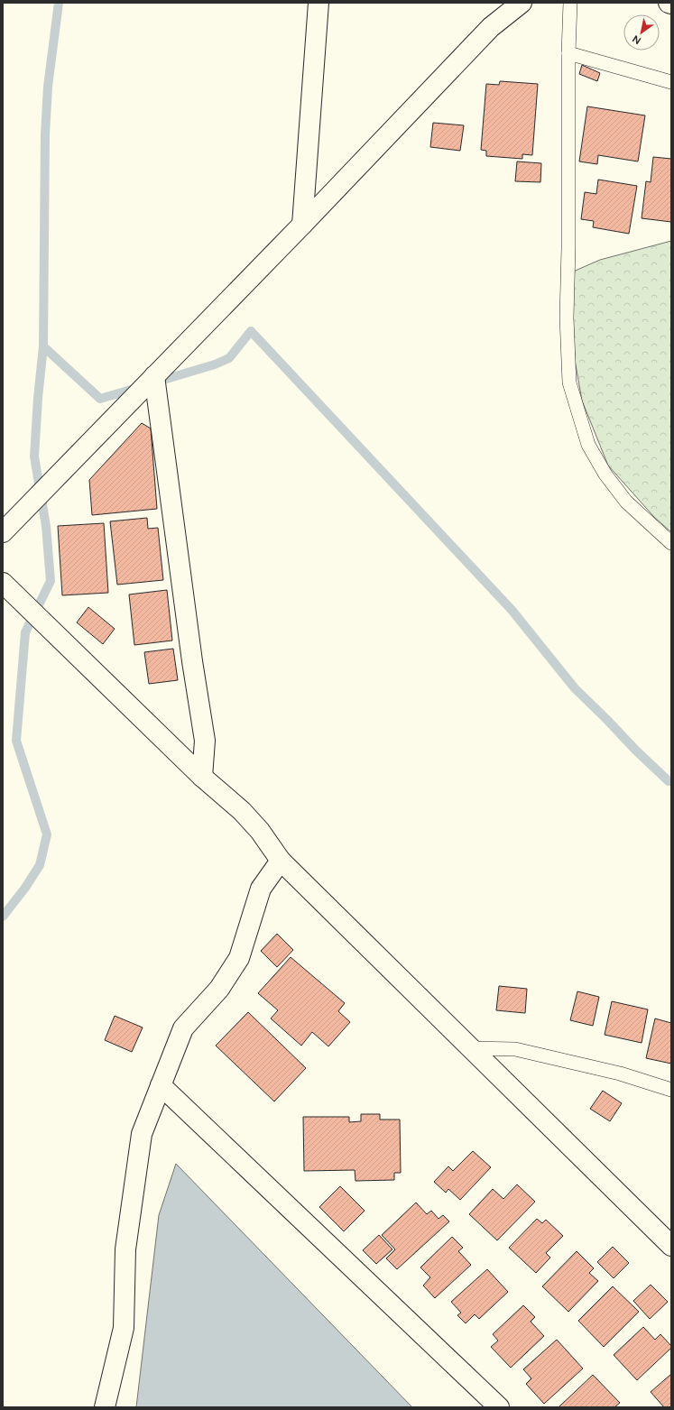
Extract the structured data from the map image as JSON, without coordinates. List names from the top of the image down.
{
  "north": "bottom left"
}
